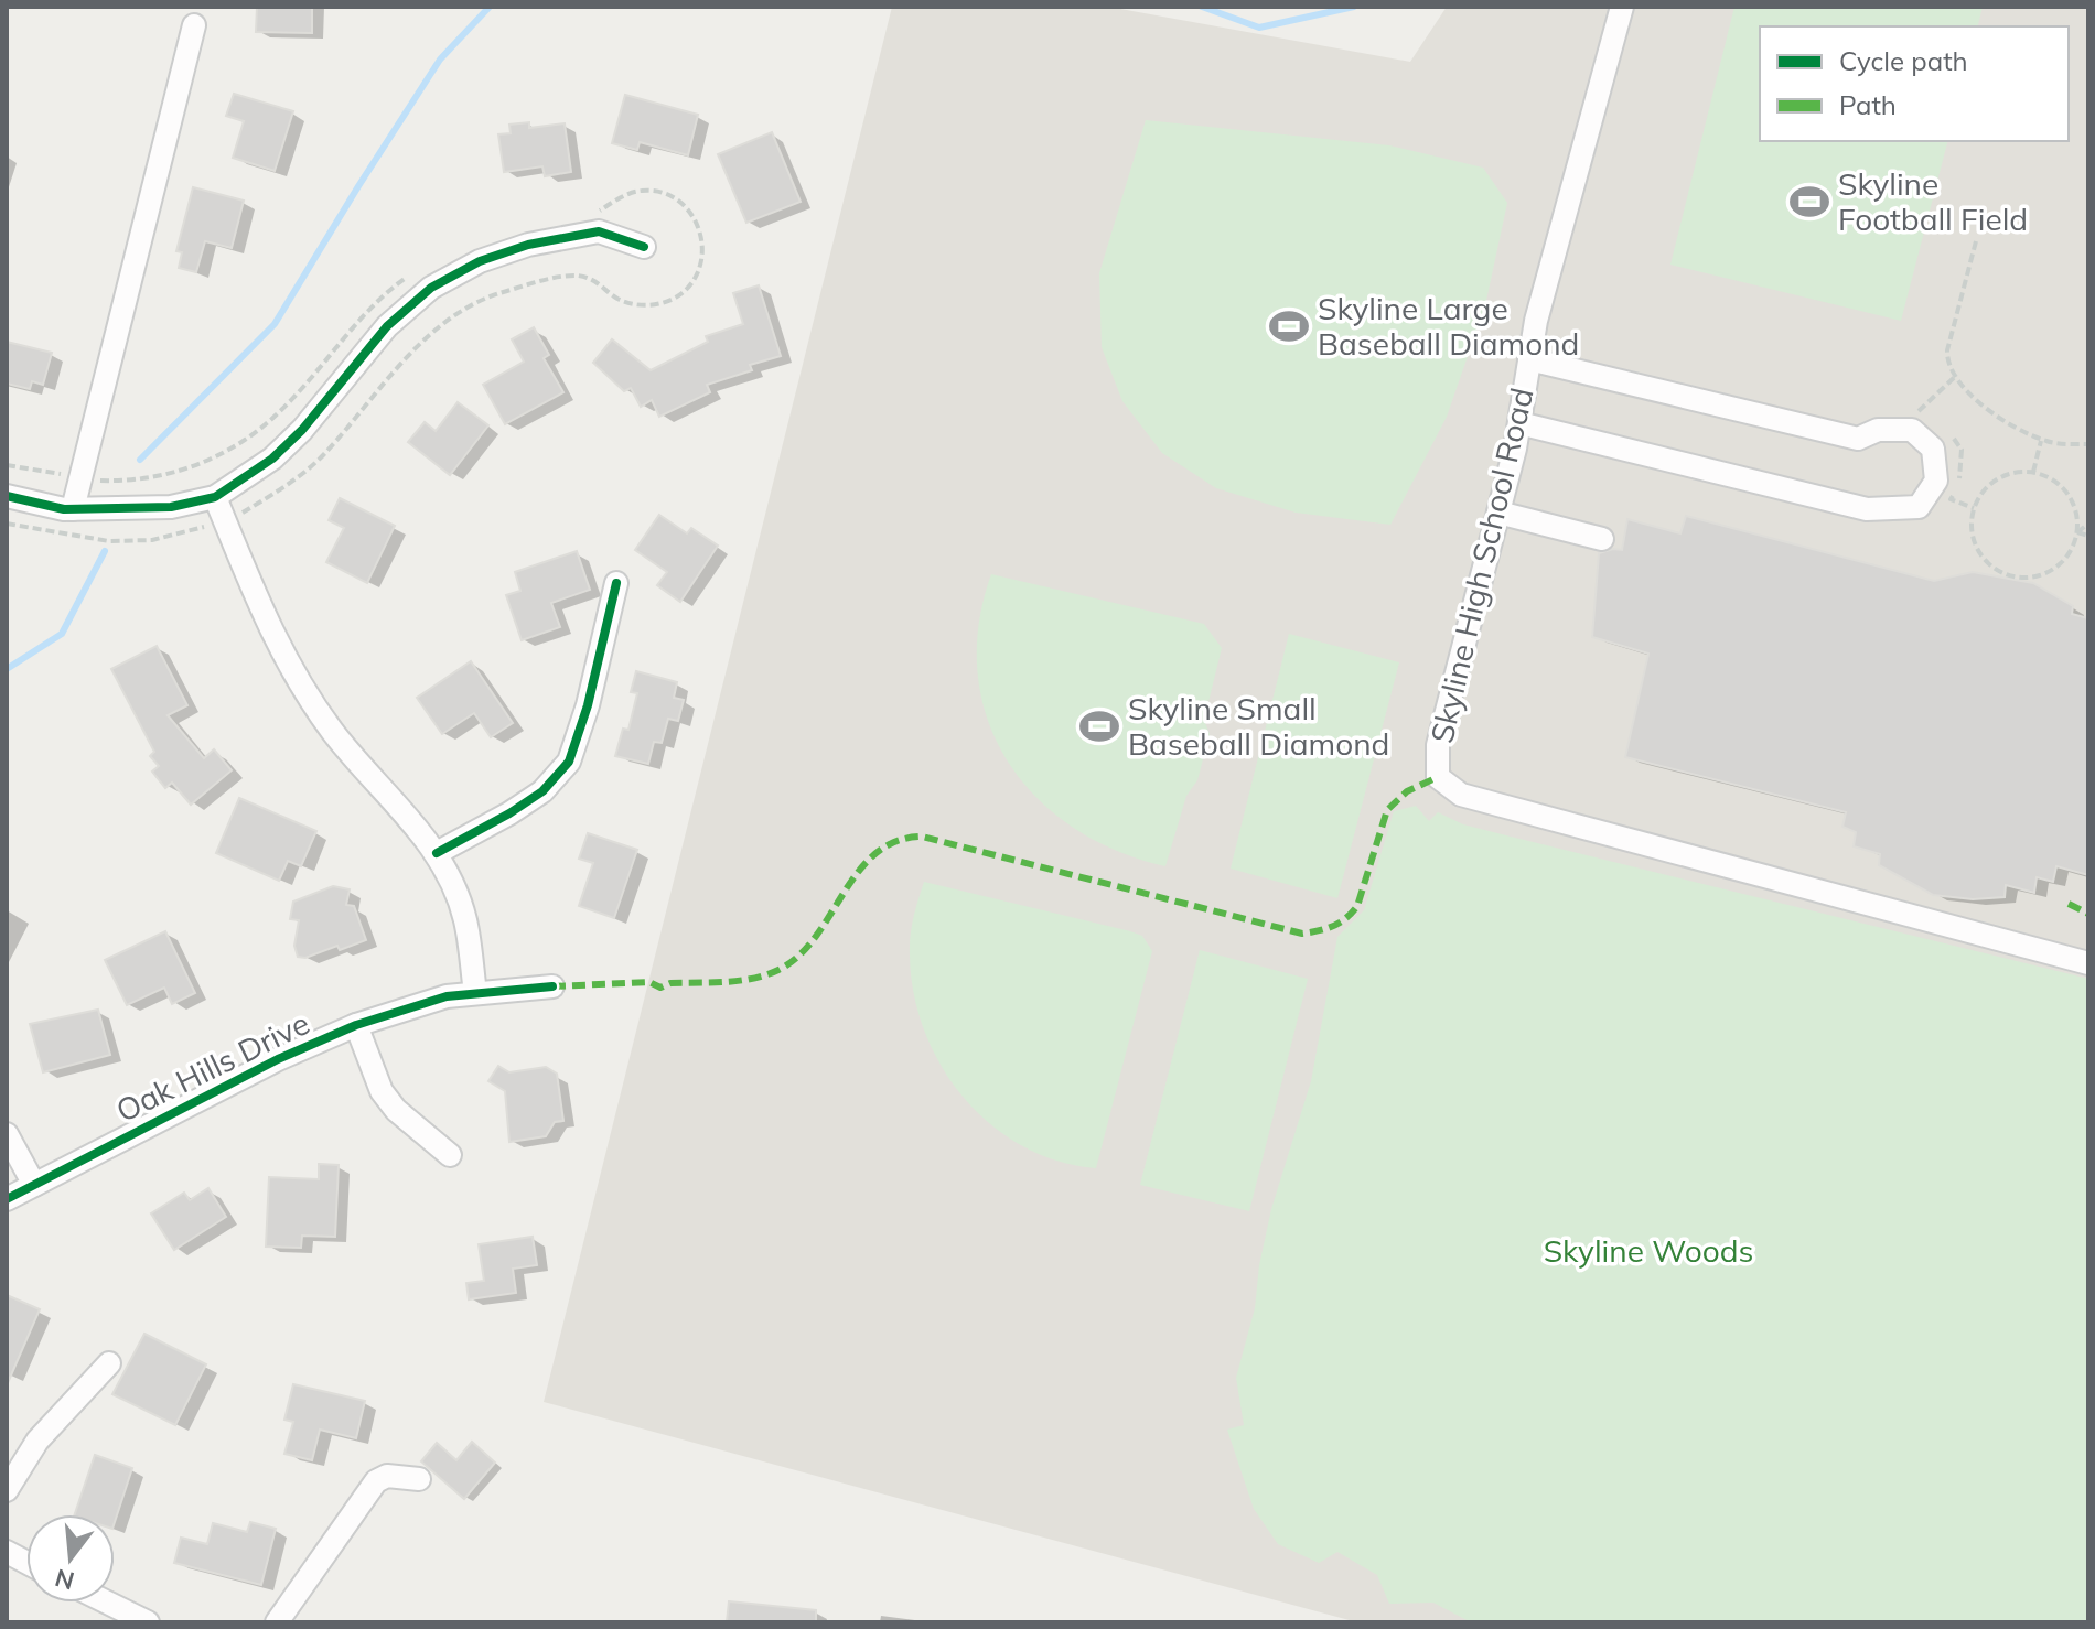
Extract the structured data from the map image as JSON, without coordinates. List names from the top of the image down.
{
  "streets": {
    "street": ["Skyline High School Road", "Oak Hills Drive"]
  },
  "parks": ["Skyline Woods"],
  "places": {
    "sports": ["Skyline Football Field", "Skyline Large Baseball Diamond", "Skyline Small Baseball Diamond"]
  },
  "legend": ["Cycle path", "Path"],
  "north": "bottom"
}
